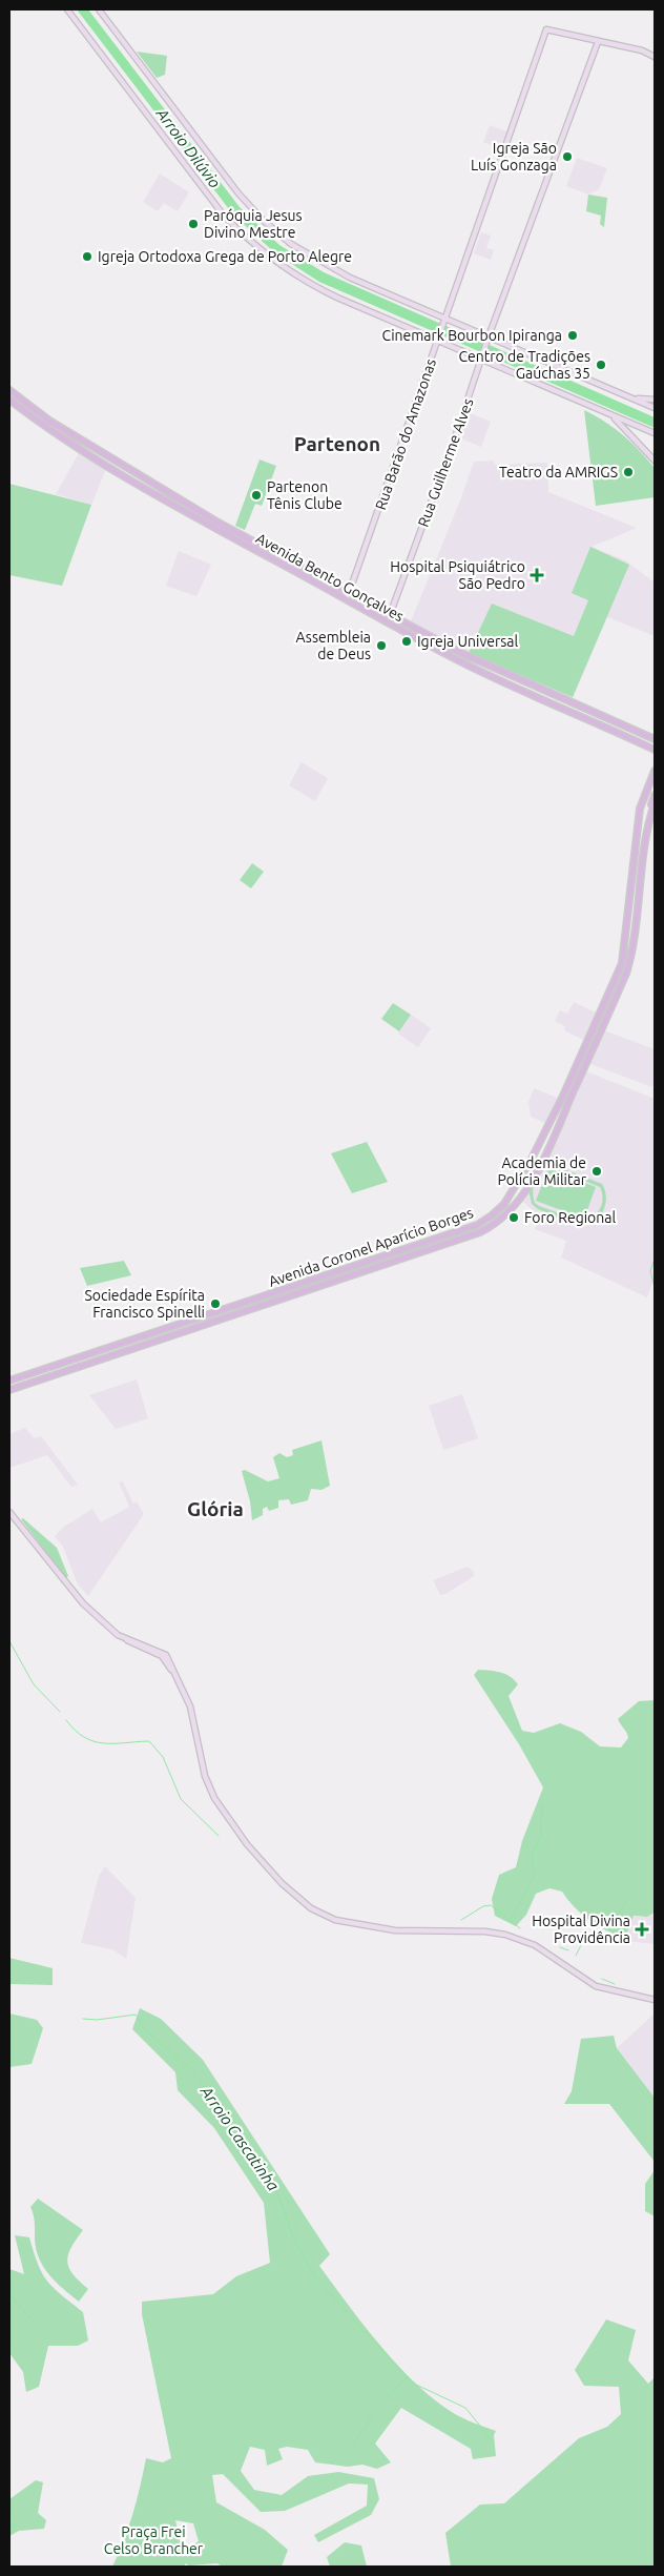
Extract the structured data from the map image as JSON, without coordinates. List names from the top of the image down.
{
  "streets": {
    "main road": [
      "Rua Barão do Amazonas",
      "Rua Guilherme Alves",
      "Avenida Bento Gonçalves",
      "Avenida Coronel Aparício Borges"
    ]
  },
  "crossings": [
    ["Rua Barão do Amazonas", "Rua Guilherme Alves"],
    ["Rua Barão do Amazonas", "Avenida Bento Gonçalves"],
    ["Rua Guilherme Alves", "Avenida Bento Gonçalves"]
  ],
  "districts": ["Partenon", "Glória"],
  "water": ["Arroio Dilúvio", "Arroio Cascatinha"],
  "parks": ["Praça Frei Celso Brancher"],
  "places": {
    "other": [
      "Igreja São Luís Gonzaga",
      "Paróquia Jesus Divino Mestre",
      "Igreja Ortodoxa Grega de Porto Alegre",
      "Cinemark Bourbon Ipiranga",
      "Centro de Tradições Gaúchas 35",
      "Teatro da AMRIGS",
      "Partenon Tênis Clube",
      "Igreja Universal",
      "Assembleia de Deus",
      "Academia de Polícia Militar",
      "Foro Regional",
      "Sociedade Espírita Francisco Spinelli"
    ],
    "health": ["Hospital Psiquiátrico São Pedro", "Hospital Divina Providência"]
  }
}
